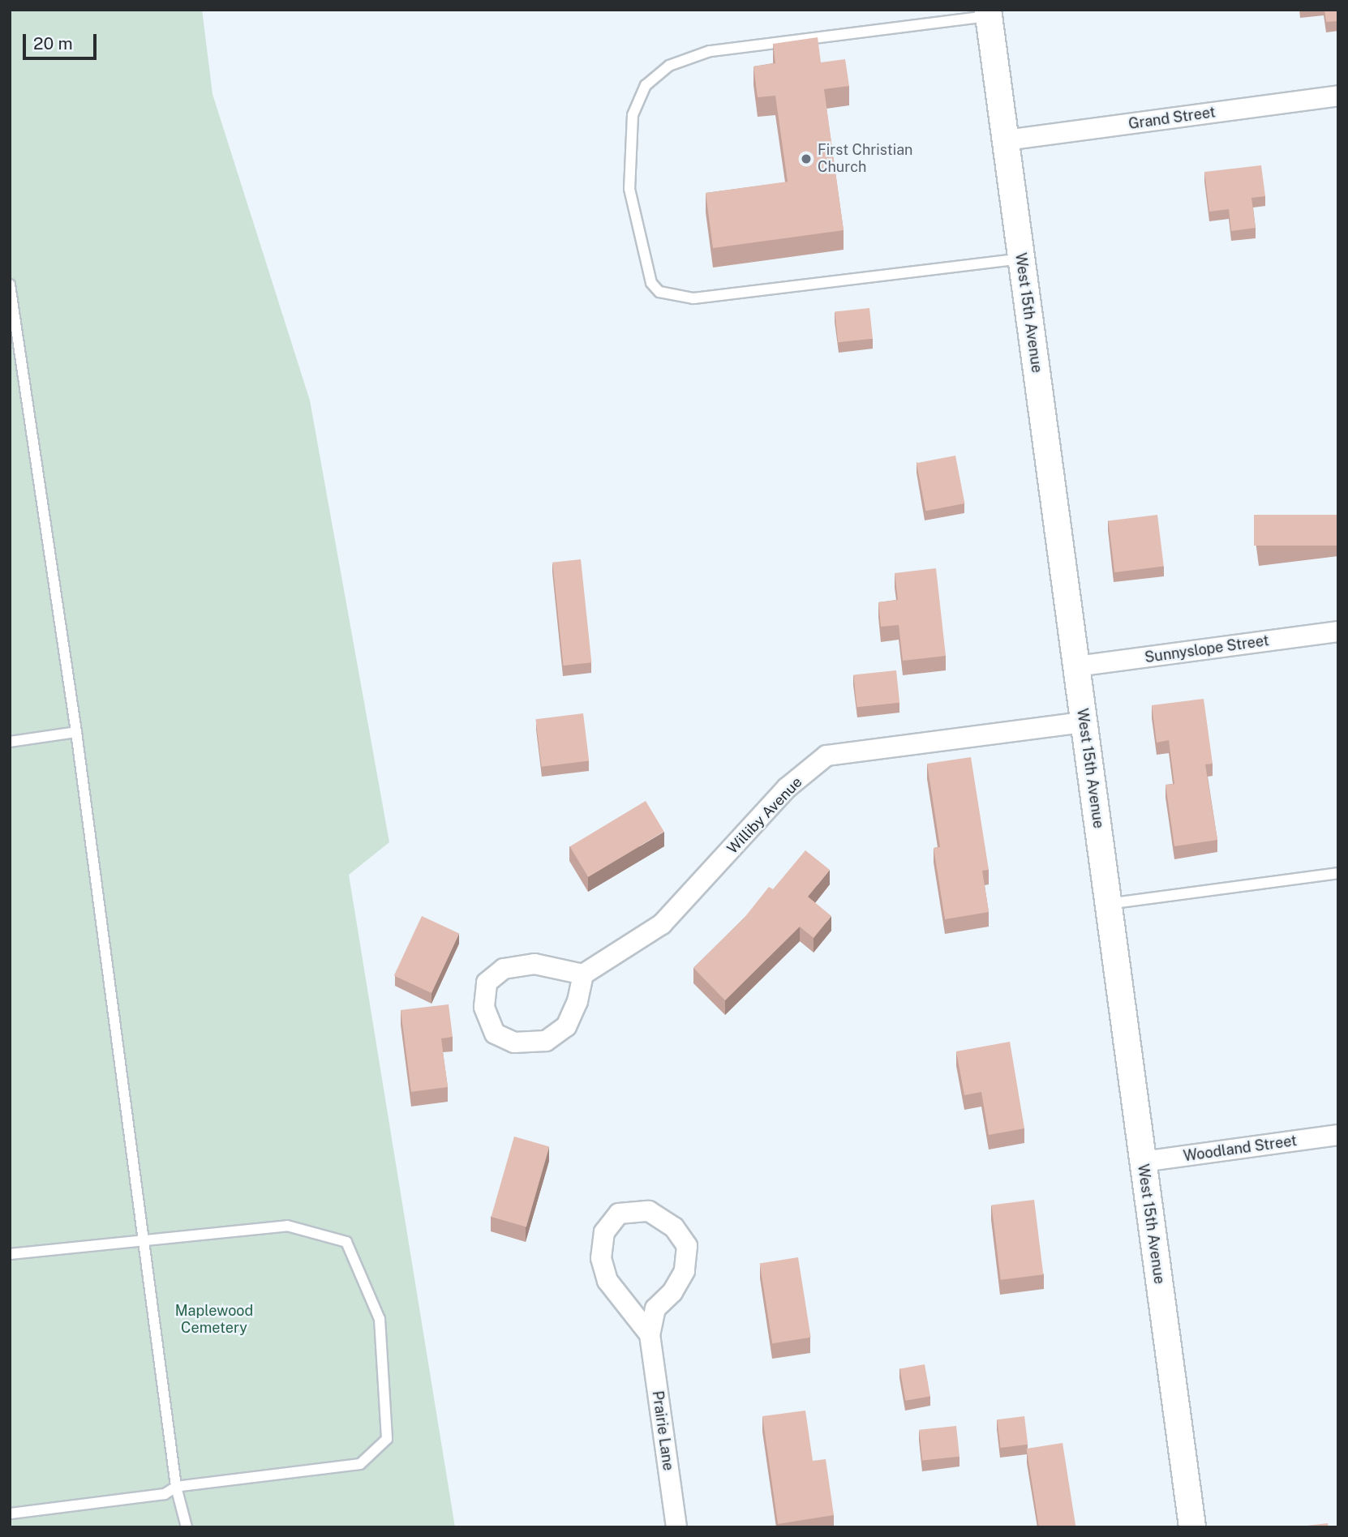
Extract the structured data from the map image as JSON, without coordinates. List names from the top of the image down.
{
  "streets": {
    "street": [
      "Grand Street",
      "West 15th Avenue",
      "Sunnyslope Street",
      "Williby Avenue",
      "Woodland Street",
      "Prairie Lane"
    ]
  },
  "crossings": [
    ["Grand Street", "West 15th Avenue"],
    ["West 15th Avenue", "Sunnyslope Street"],
    ["West 15th Avenue", "Williby Avenue"],
    ["West 15th Avenue", "Woodland Street"]
  ],
  "parks": ["Maplewood Cemetery"],
  "places": ["First Christian Church"],
  "scale_bar": "20 m"
}
